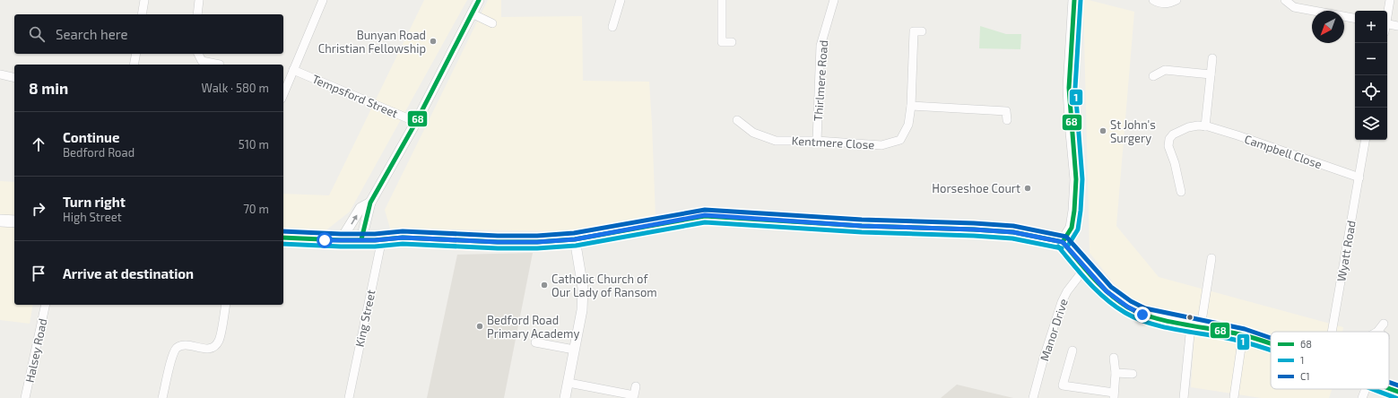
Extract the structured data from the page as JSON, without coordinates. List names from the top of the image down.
{
  "streets": {
    "street": [
      "Thirlmere Road",
      "Tempsford Street",
      "Kentmere Close",
      "Campbell Close",
      "Wyatt Road",
      "King Street",
      "Manor Drive",
      "Halsey Road"
    ]
  },
  "crossings": [
    ["Thirlmere Road", "Kentmere Close"],
    ["Campbell Close", "Wyatt Road"]
  ],
  "places": [
    "Bunyan Road Christian Fellowship",
    "St John's Surgery",
    "Horseshoe Court",
    "Catholic Church of Our Lady of Ransom",
    "Bedford Road Primary Academy"
  ],
  "lines": ["transit line 68", "transit line 1", "transit line C1"],
  "legend": ["68", "1", "C1"],
  "north": "bottom left",
  "page": {
    "map_buttons": ["+", "−"],
    "search": "Search here",
    "heading": ["8 min", "Walk · 580 m"],
    "list": [
      ["Continue", "Bedford Road", "510 m"],
      ["Turn right", "High Street", "70 m"],
      "Arrive at destination"
    ]
  }
}
